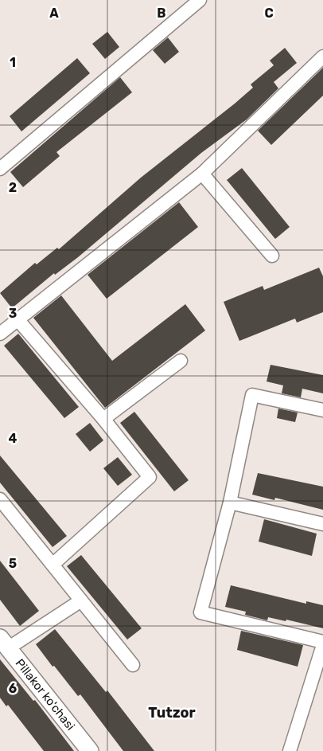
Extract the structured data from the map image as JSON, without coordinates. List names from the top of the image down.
{
  "streets": {
    "street": ["Pillakor ko'chasi"]
  },
  "districts": ["Tutzor"],
  "grid": {
    "columns": ["A", "B", "C"],
    "rows": [
      "1",
      "2",
      "3",
      "4",
      "5",
      "6"
    ]
  }
}
